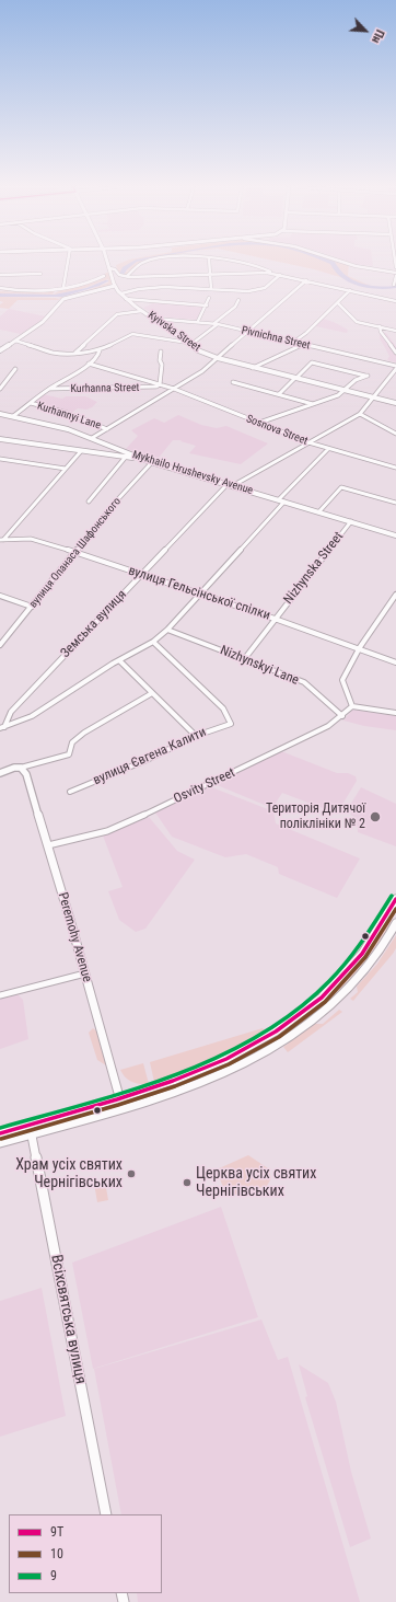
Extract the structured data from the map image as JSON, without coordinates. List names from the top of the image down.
{
  "streets": {
    "main road": [
      "Kyivska Street",
      "Mykhailo Hrushevsky Avenue",
      "Peremohy Avenue",
      "Всіхсвятська вулиця"
    ],
    "street": [
      "Pivnichna Street",
      "Kurhanna Street",
      "Kurhannyi Lane",
      "Sosnova Street",
      "вулиця Опанаса Шафонського",
      "Nizhynska Street",
      "вулиця Гельсінської спілки",
      "Земська вулиця",
      "Nizhynskyi Lane",
      "вулиця Євгена Калити",
      "Osvity Street"
    ]
  },
  "crossings": [
    ["Kyivska Street", "Pivnichna Street"],
    ["Kurhanna Street", "Kurhannyi Lane"],
    ["Kurhanna Street", "Sosnova Street"],
    ["Kurhanna Street", "Mykhailo Hrushevsky Avenue"],
    ["Sosnova Street", "Земська вулиця"],
    ["Mykhailo Hrushevsky Avenue", "вулиця Опанаса Шафонського"],
    ["Mykhailo Hrushevsky Avenue", "Nizhynska Street"],
    ["Mykhailo Hrushevsky Avenue", "Земська вулиця"],
    ["вулиця Опанаса Шафонського", "вулиця Гельсінської спілки"],
    ["Nizhynska Street", "вулиця Гельсінської спілки"],
    ["Nizhynska Street", "Nizhynskyi Lane"],
    ["вулиця Гельсінської спілки", "Земська вулиця"],
    ["Nizhynskyi Lane", "Osvity Street"],
    ["Osvity Street", "Peremohy Avenue"]
  ],
  "places": ["Територія Дитячої поліклініки № 2", "Храм усіх святих Чернігівських", "Церква усіх святих Чернігівських"],
  "lines": ["transit line 9", "transit line 9Т", "transit line 10"],
  "legend": ["9Т", "10", "9"],
  "north": "bottom right"
}
